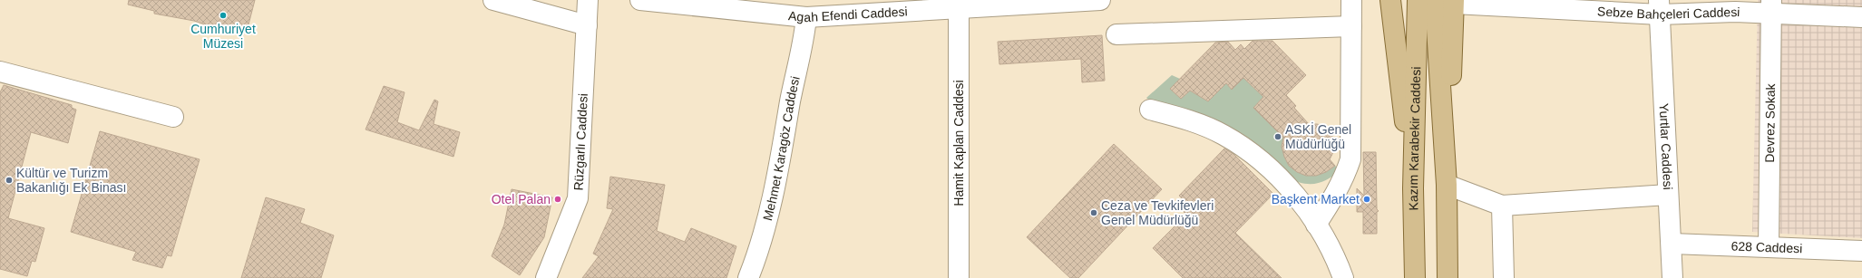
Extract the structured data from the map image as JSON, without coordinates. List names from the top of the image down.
{
  "streets": {
    "main road": ["Kazım Karabekir Caddesi"],
    "street": [
      "Sebze Bahçeleri Caddesi",
      "Agah Efendi Caddesi",
      "Devrez Sokak",
      "Rüzgarlı Caddesi",
      "Hamit Kaplan Caddesi",
      "Yurtlar Caddesi",
      "Mehmet Karagöz Caddesi",
      "628 Caddesi"
    ]
  },
  "crossings": [
    ["Sebze Bahçeleri Caddesi", "Devrez Sokak"],
    ["Sebze Bahçeleri Caddesi", "Kazım Karabekir Caddesi"],
    ["Sebze Bahçeleri Caddesi", "Yurtlar Caddesi"],
    ["Agah Efendi Caddesi", "Hamit Kaplan Caddesi"],
    ["Agah Efendi Caddesi", "Mehmet Karagöz Caddesi"],
    ["Devrez Sokak", "628 Caddesi"],
    ["Yurtlar Caddesi", "628 Caddesi"]
  ],
  "places": [
    "Cumhuriyet Müzesi",
    "ASKİ Genel Müdürlüğü",
    "Kültür ve Turizm Bakanlığı Ek Binası",
    "Otel Palan",
    "Başkent Market",
    "Ceza ve Tevkifevleri Genel Müdürlüğü"
  ]
}
